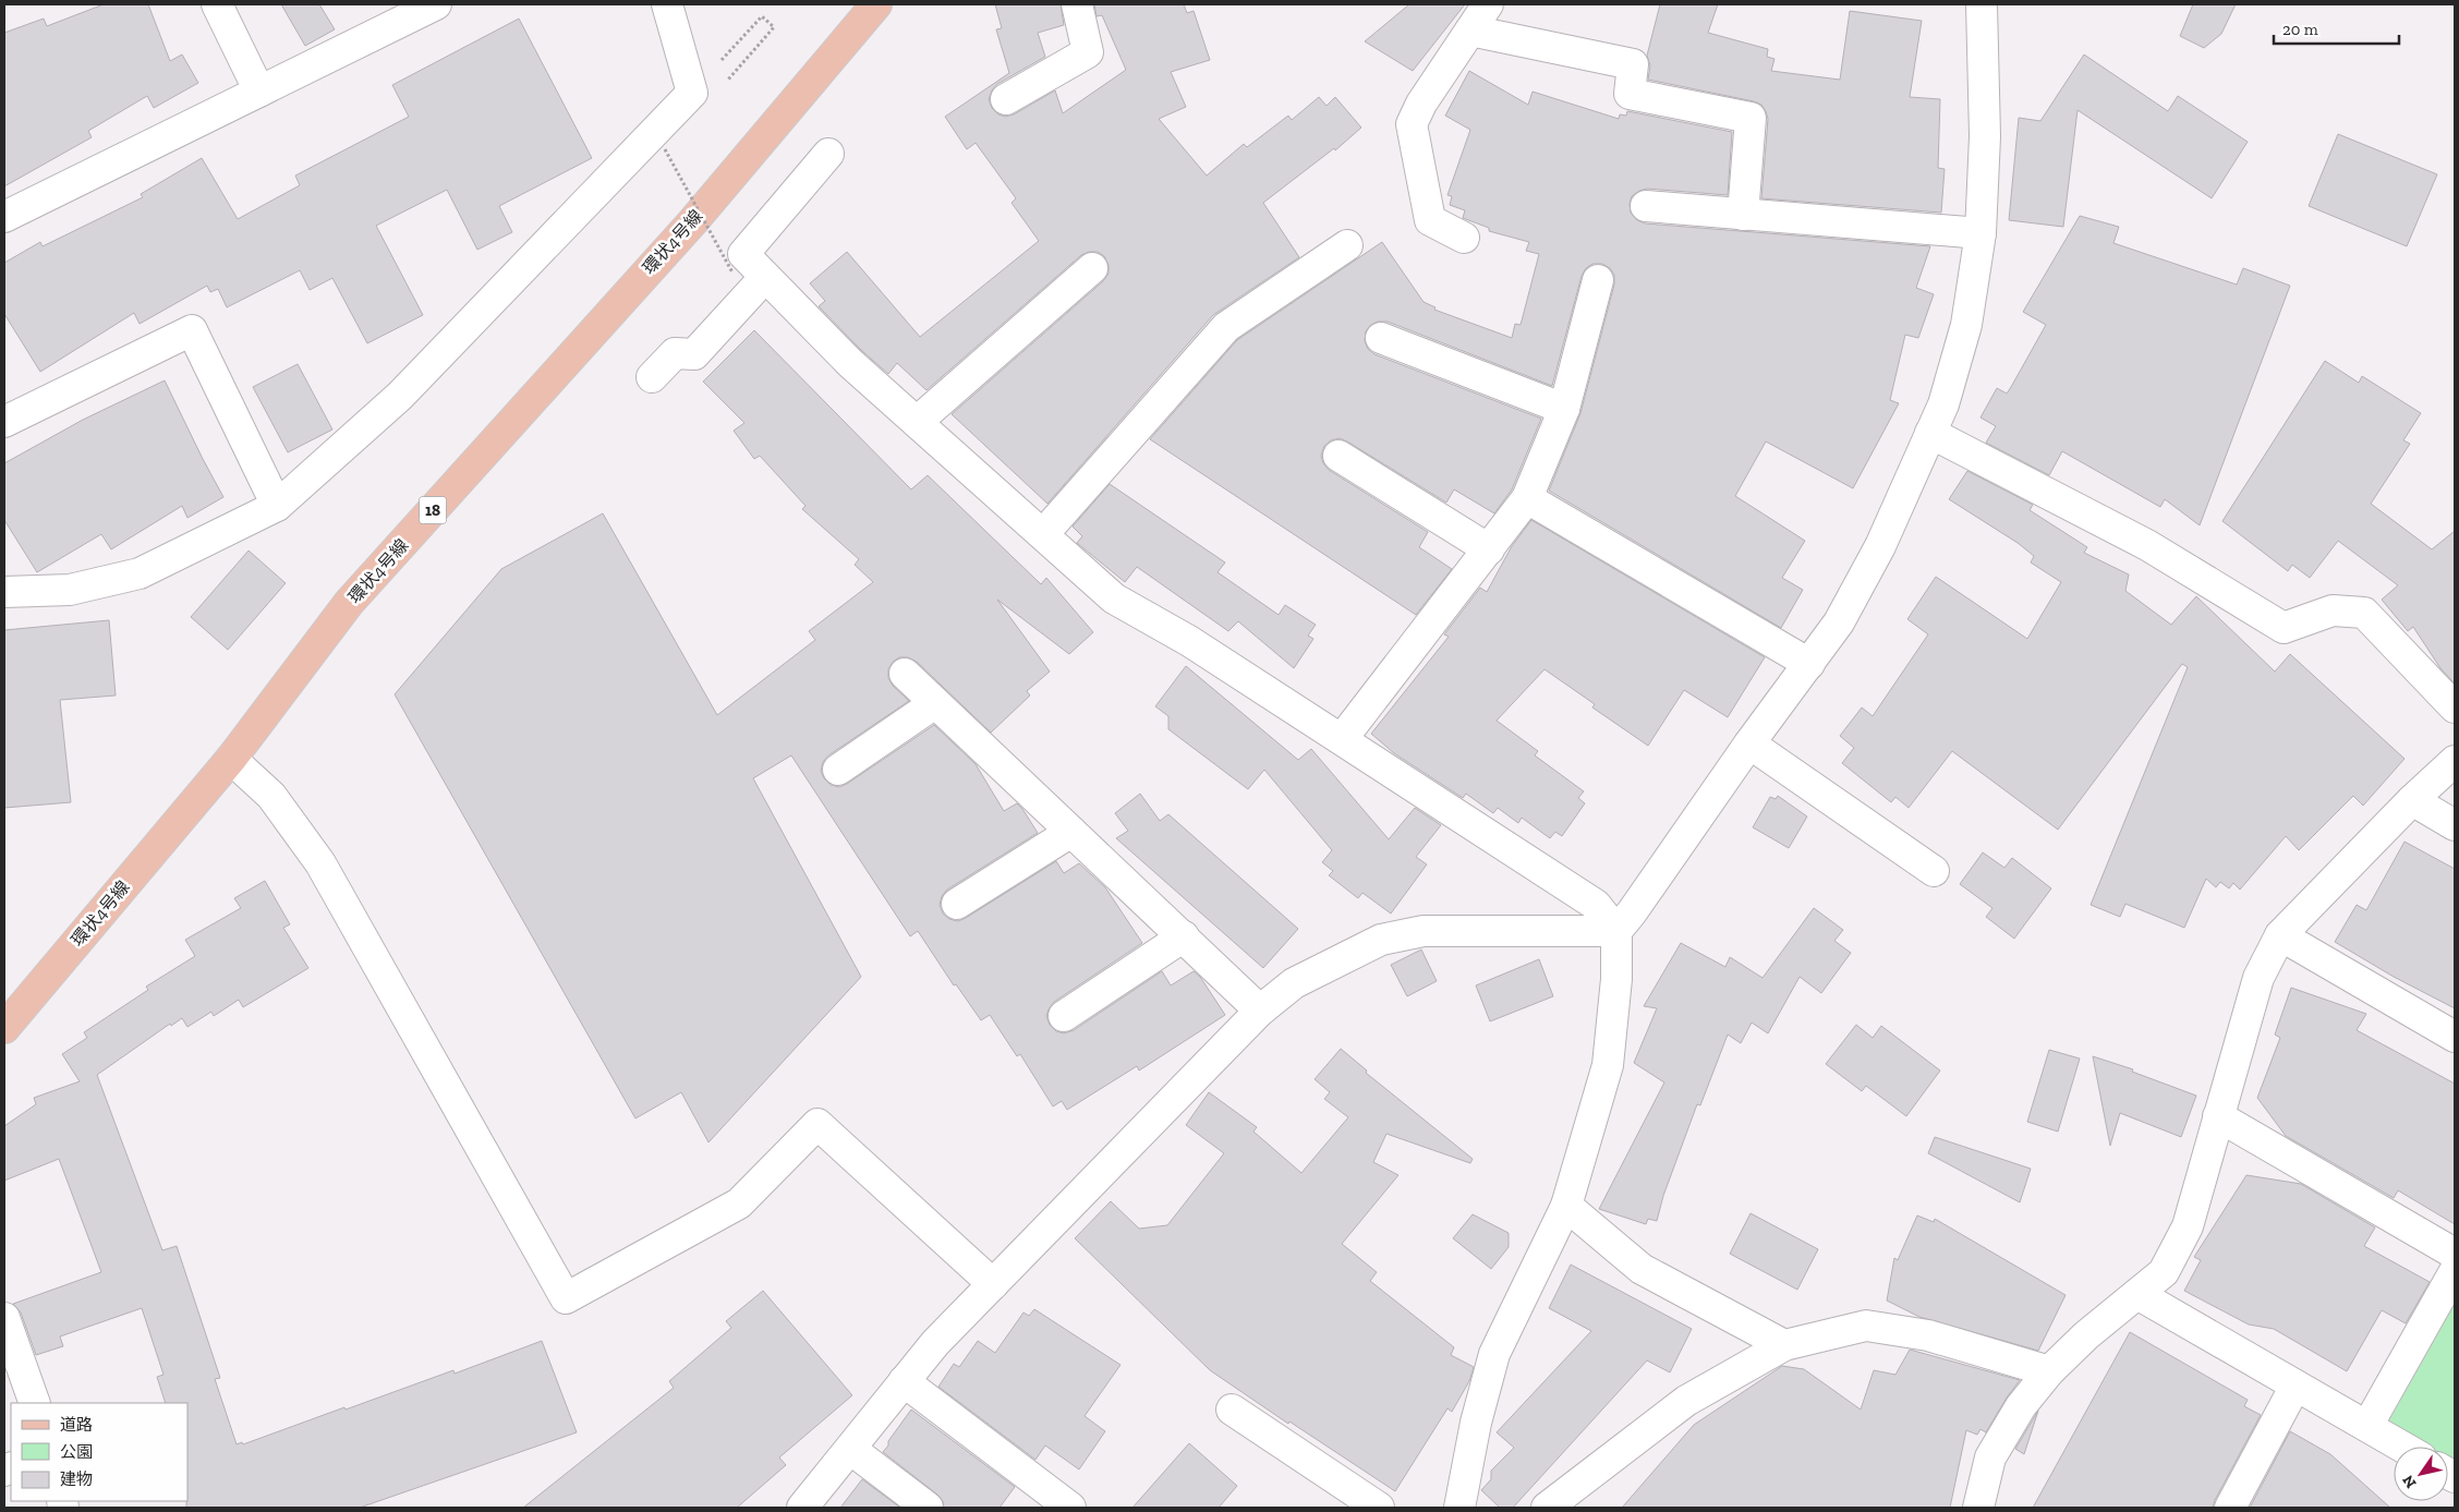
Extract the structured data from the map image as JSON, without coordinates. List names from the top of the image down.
{
  "streets": {
    "main road": ["環状4号線", "18"]
  },
  "legend": ["道路", "公園", "建物"],
  "scale_bar": "20 m",
  "north": "bottom left"
}
